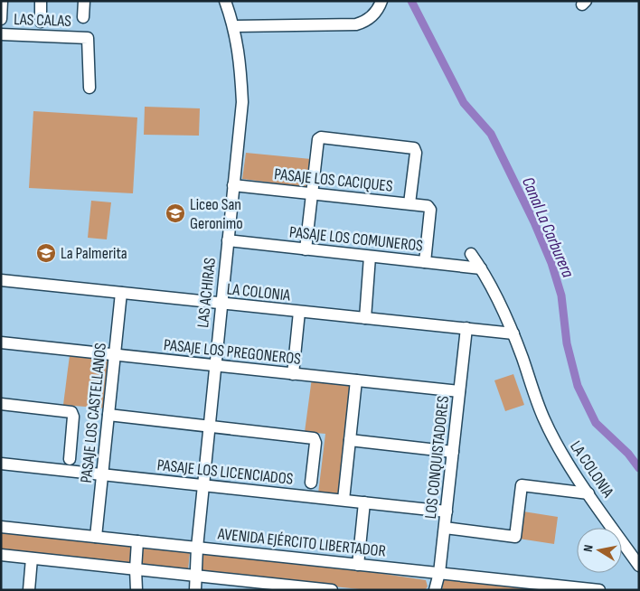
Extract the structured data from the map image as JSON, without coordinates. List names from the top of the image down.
{
  "streets": {
    "street": [
      "LAS CALAS",
      "PASAJE LOS CACIQUES",
      "PASAJE LOS COMUNEROS",
      "LA COLONIA",
      "LAS ACHIRAS",
      "PASAJE LOS PREGONEROS",
      "PASAJE LOS CASTELLANOS",
      "LOS CONQUISTADORES",
      "PASAJE LOS LICENCIADOS",
      "AVENIDA EJÉRCITO LIBERTADOR"
    ]
  },
  "crossings": [
    ["PASAJE LOS CACIQUES", "PASAJE LOS COMUNEROS"],
    ["PASAJE LOS CACIQUES", "LAS ACHIRAS"],
    ["PASAJE LOS COMUNEROS", "LA COLONIA"],
    ["PASAJE LOS COMUNEROS", "LAS ACHIRAS"],
    ["LA COLONIA", "LAS ACHIRAS"],
    ["LA COLONIA", "PASAJE LOS CASTELLANOS"],
    ["LA COLONIA", "LOS CONQUISTADORES"],
    ["LAS ACHIRAS", "PASAJE LOS PREGONEROS"],
    ["LAS ACHIRAS", "PASAJE LOS LICENCIADOS"],
    ["LAS ACHIRAS", "AVENIDA EJÉRCITO LIBERTADOR"],
    ["PASAJE LOS PREGONEROS", "PASAJE LOS CASTELLANOS"],
    ["PASAJE LOS PREGONEROS", "LOS CONQUISTADORES"],
    ["PASAJE LOS CASTELLANOS", "PASAJE LOS LICENCIADOS"],
    ["PASAJE LOS CASTELLANOS", "AVENIDA EJÉRCITO LIBERTADOR"],
    ["LOS CONQUISTADORES", "PASAJE LOS LICENCIADOS"],
    ["LOS CONQUISTADORES", "AVENIDA EJÉRCITO LIBERTADOR"]
  ],
  "water": ["Canal La Carburera"],
  "places": {
    "school or university": ["Liceo San Geronimo", "La Palmerita"]
  },
  "north": "left"
}
